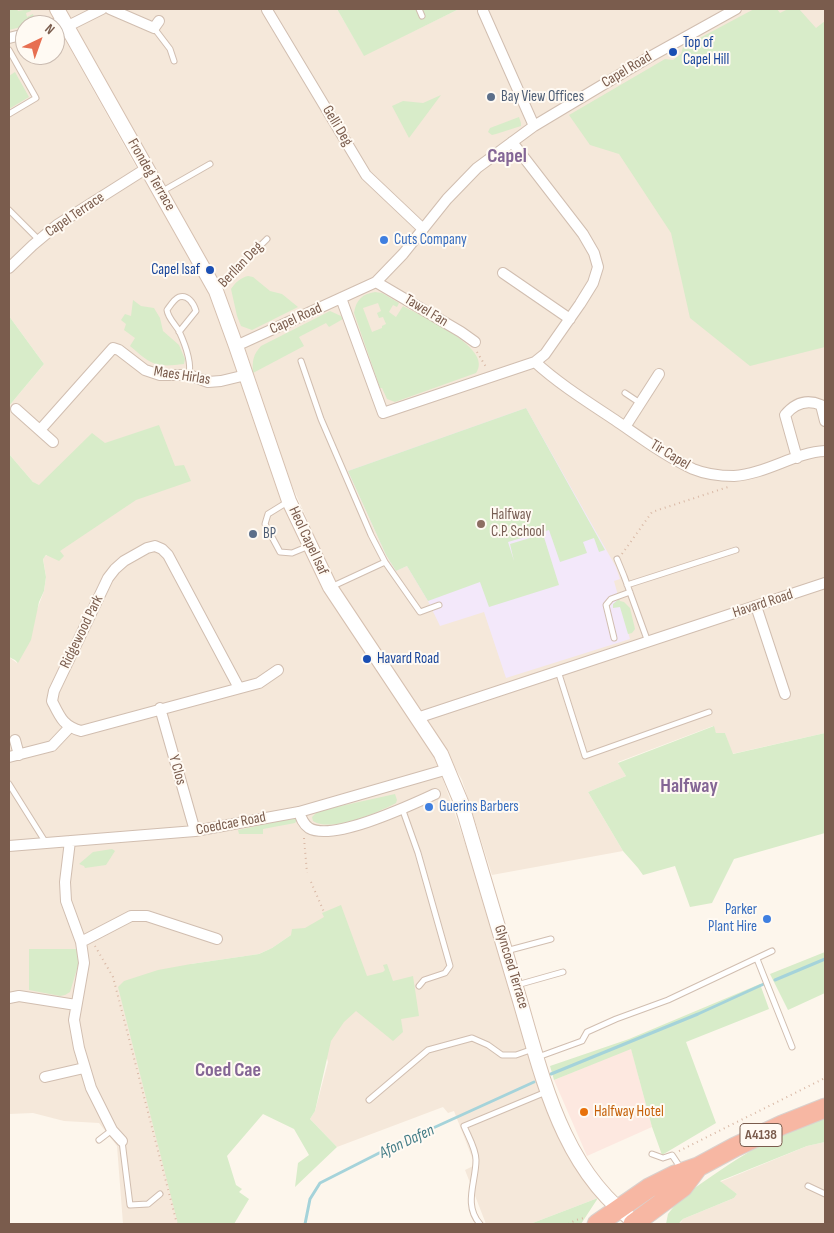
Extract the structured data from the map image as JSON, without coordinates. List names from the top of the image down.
{
  "streets": {
    "highway": ["A4138"],
    "street": [
      "Capel Road",
      "Gelli Deg",
      "Frondeg Terrace",
      "Capel Terrace",
      "Tawel Fan",
      "Maes Hirlas",
      "Tir Capel",
      "Heol Capel Isaf",
      "Havard Road",
      "Ridgewood Park",
      "Y Clos",
      "Coedcae Road",
      "Glyncoed Terrace"
    ],
    "lane": ["Berllan Deg"]
  },
  "crossings": [
    ["Capel Road", "Gelli Deg"],
    ["Capel Road", "Frondeg Terrace"],
    ["Capel Road", "Tawel Fan"],
    ["Capel Road", "Heol Capel Isaf"],
    ["Frondeg Terrace", "Capel Terrace"],
    ["Frondeg Terrace", "Berllan Deg"],
    ["Frondeg Terrace", "Heol Capel Isaf"],
    ["Maes Hirlas", "Heol Capel Isaf"],
    ["Heol Capel Isaf", "Havard Road"],
    ["Heol Capel Isaf", "Glyncoed Terrace"],
    ["Havard Road", "Glyncoed Terrace"],
    ["Y Clos", "Coedcae Road"],
    ["Coedcae Road", "Glyncoed Terrace"],
    ["Glyncoed Terrace", "A4138"]
  ],
  "districts": ["Capel", "Halfway", "Coed Cae"],
  "water": ["Afon Dafen"],
  "places": [
    "Top of Capel Hill",
    "Bay View Offices",
    "Cuts Company",
    "Capel Isaf",
    "Halfway C.P. School",
    "BP",
    "Havard Road",
    "Guerins Barbers",
    "Parker Plant Hire",
    "Halfway Hotel"
  ],
  "north": "top right"
}
